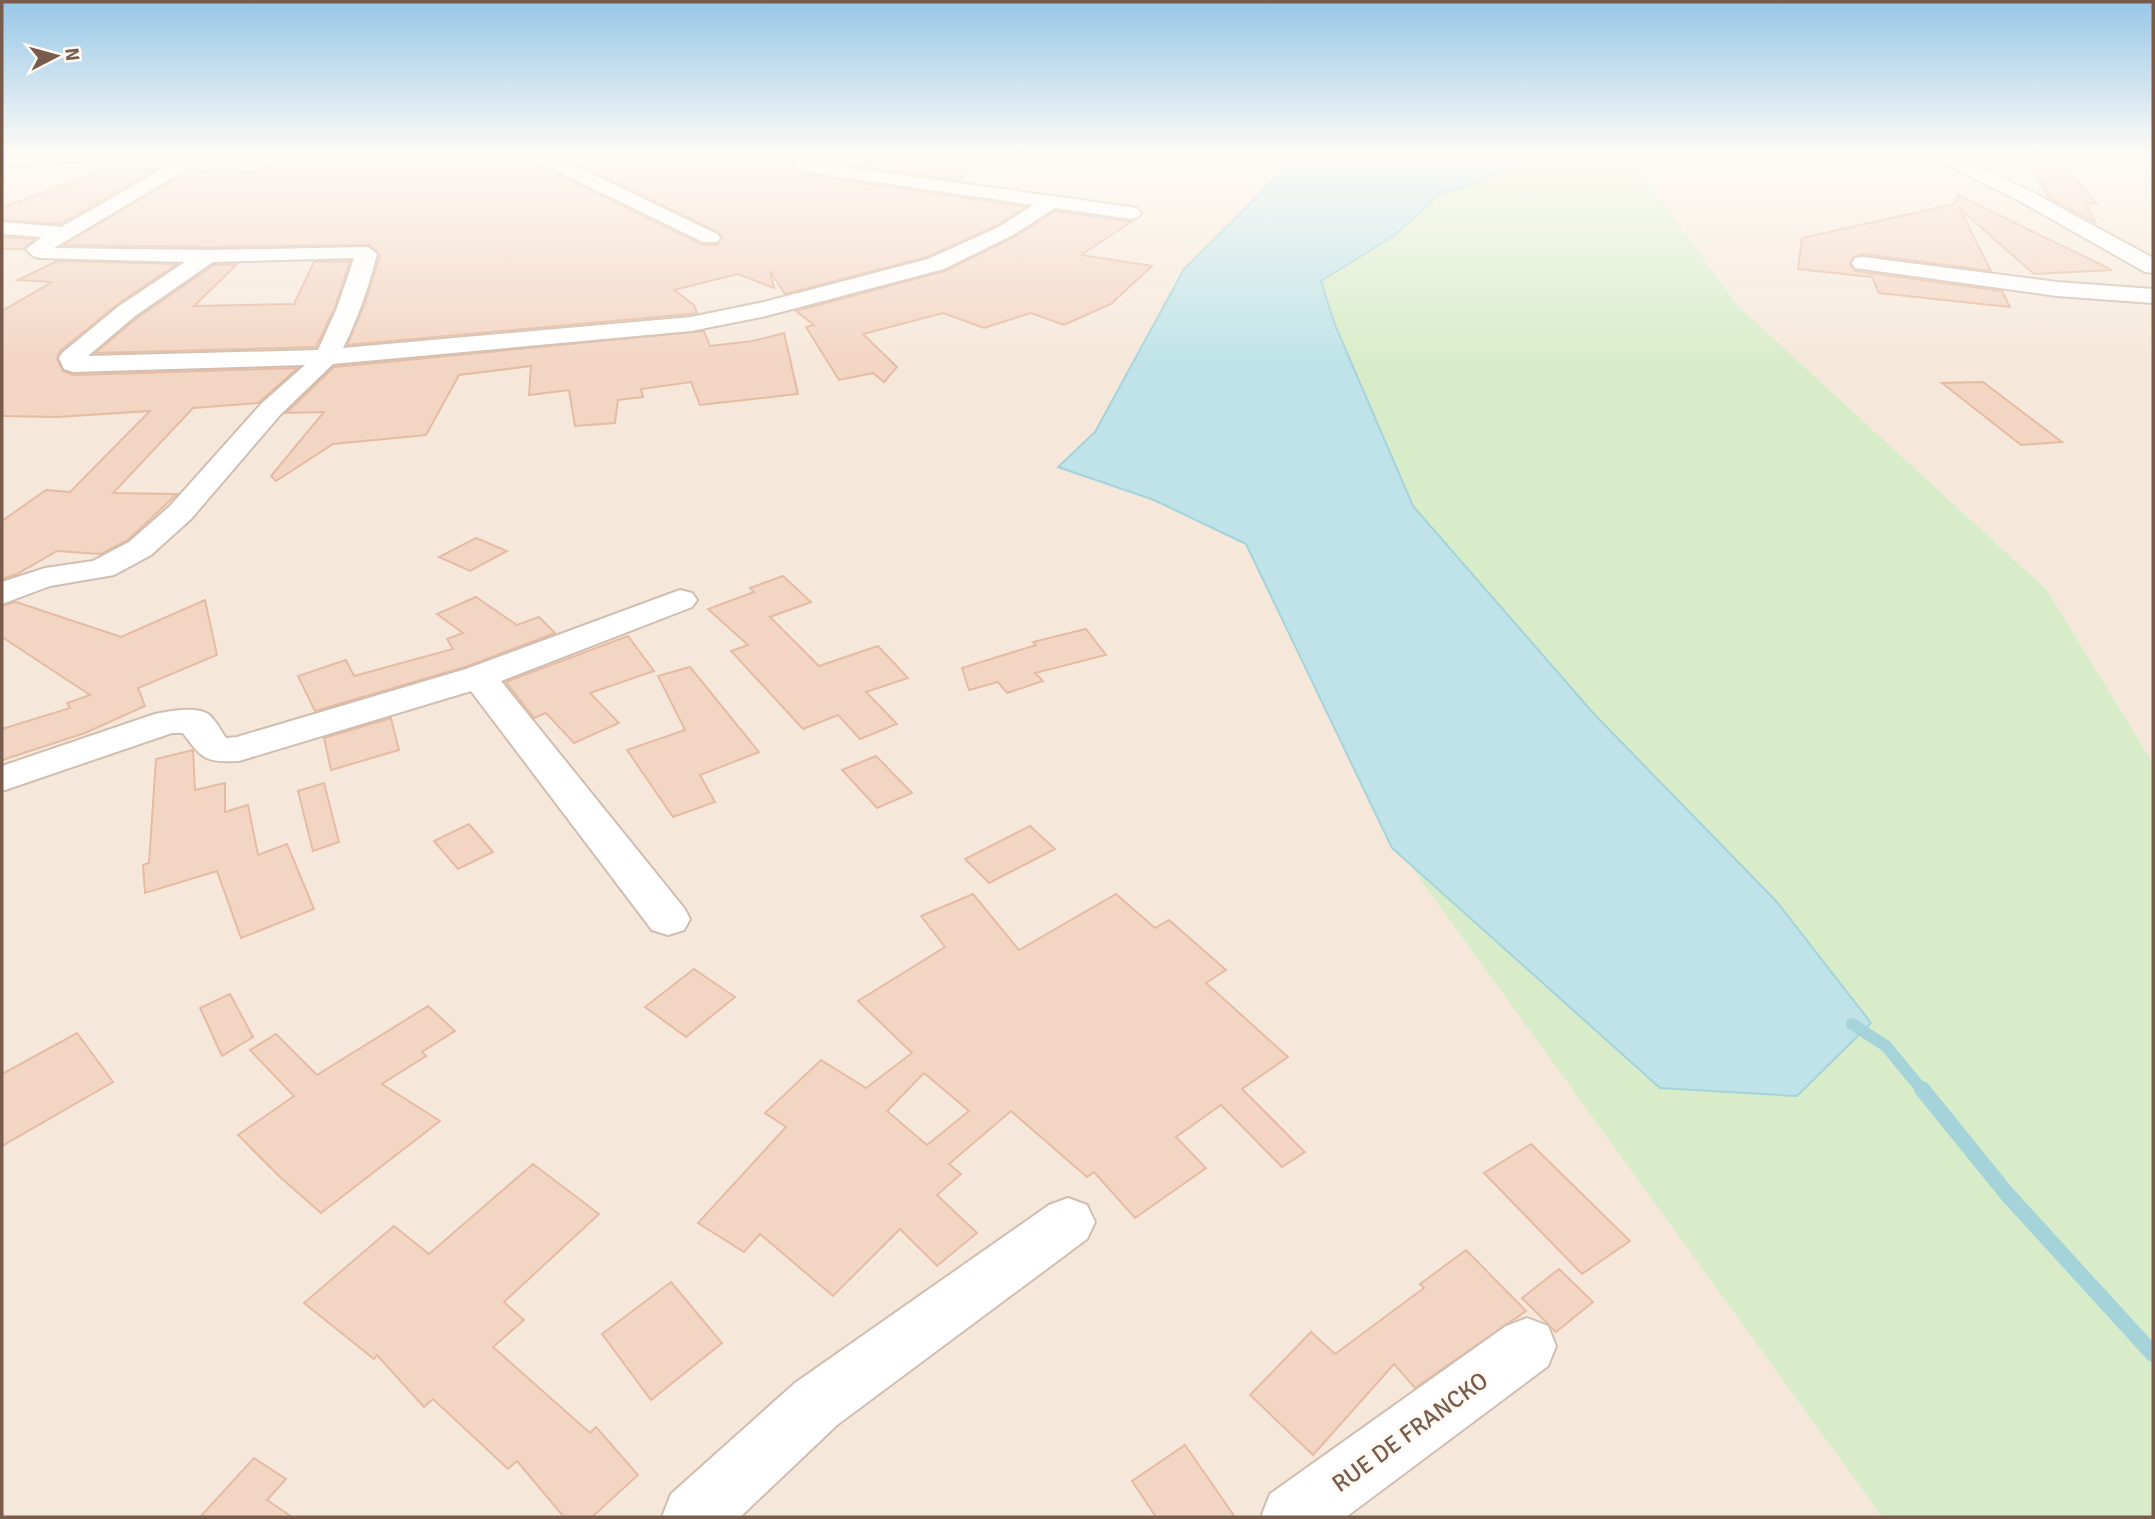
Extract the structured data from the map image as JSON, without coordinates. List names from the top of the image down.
{
  "streets": {
    "street": ["RUE DE FRANCKO"]
  },
  "north": "right"
}
